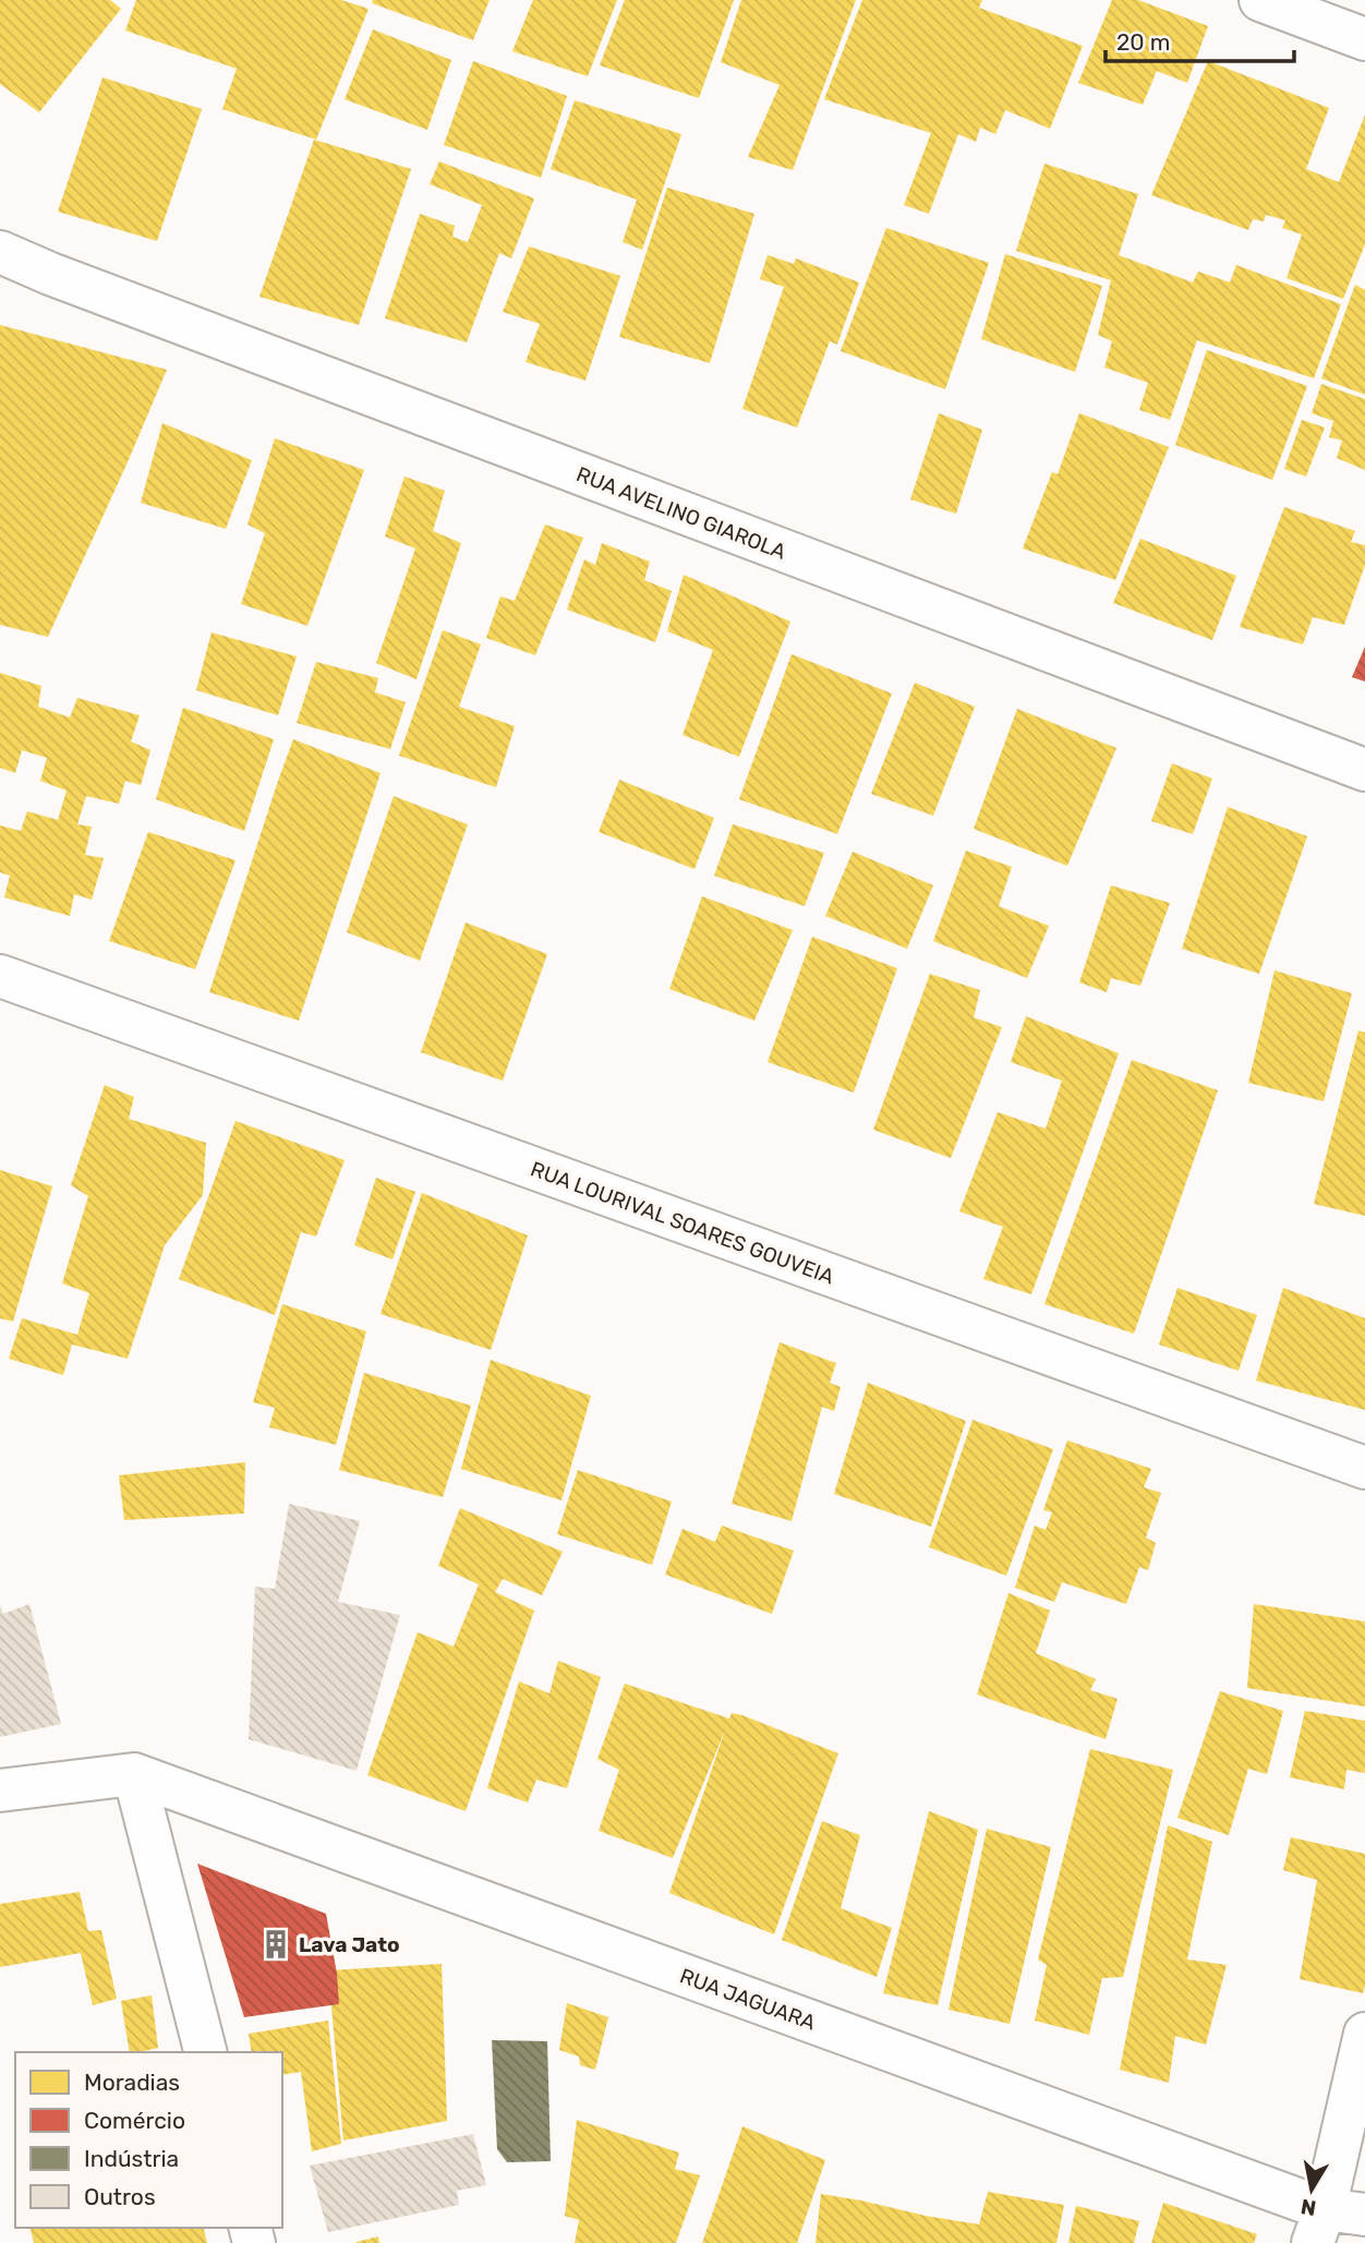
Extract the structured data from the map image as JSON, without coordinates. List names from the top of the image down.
{
  "streets": {
    "street": ["RUA AVELINO GIAROLA", "RUA LOURIVAL SOARES GOUVEIA", "RUA JAGUARA"]
  },
  "places": {
    "building": ["Lava Jato"]
  },
  "legend": [
    "Moradias",
    "Comércio",
    "Indústria",
    "Outros"
  ],
  "scale_bar": "20 m",
  "north": "bottom"
}
